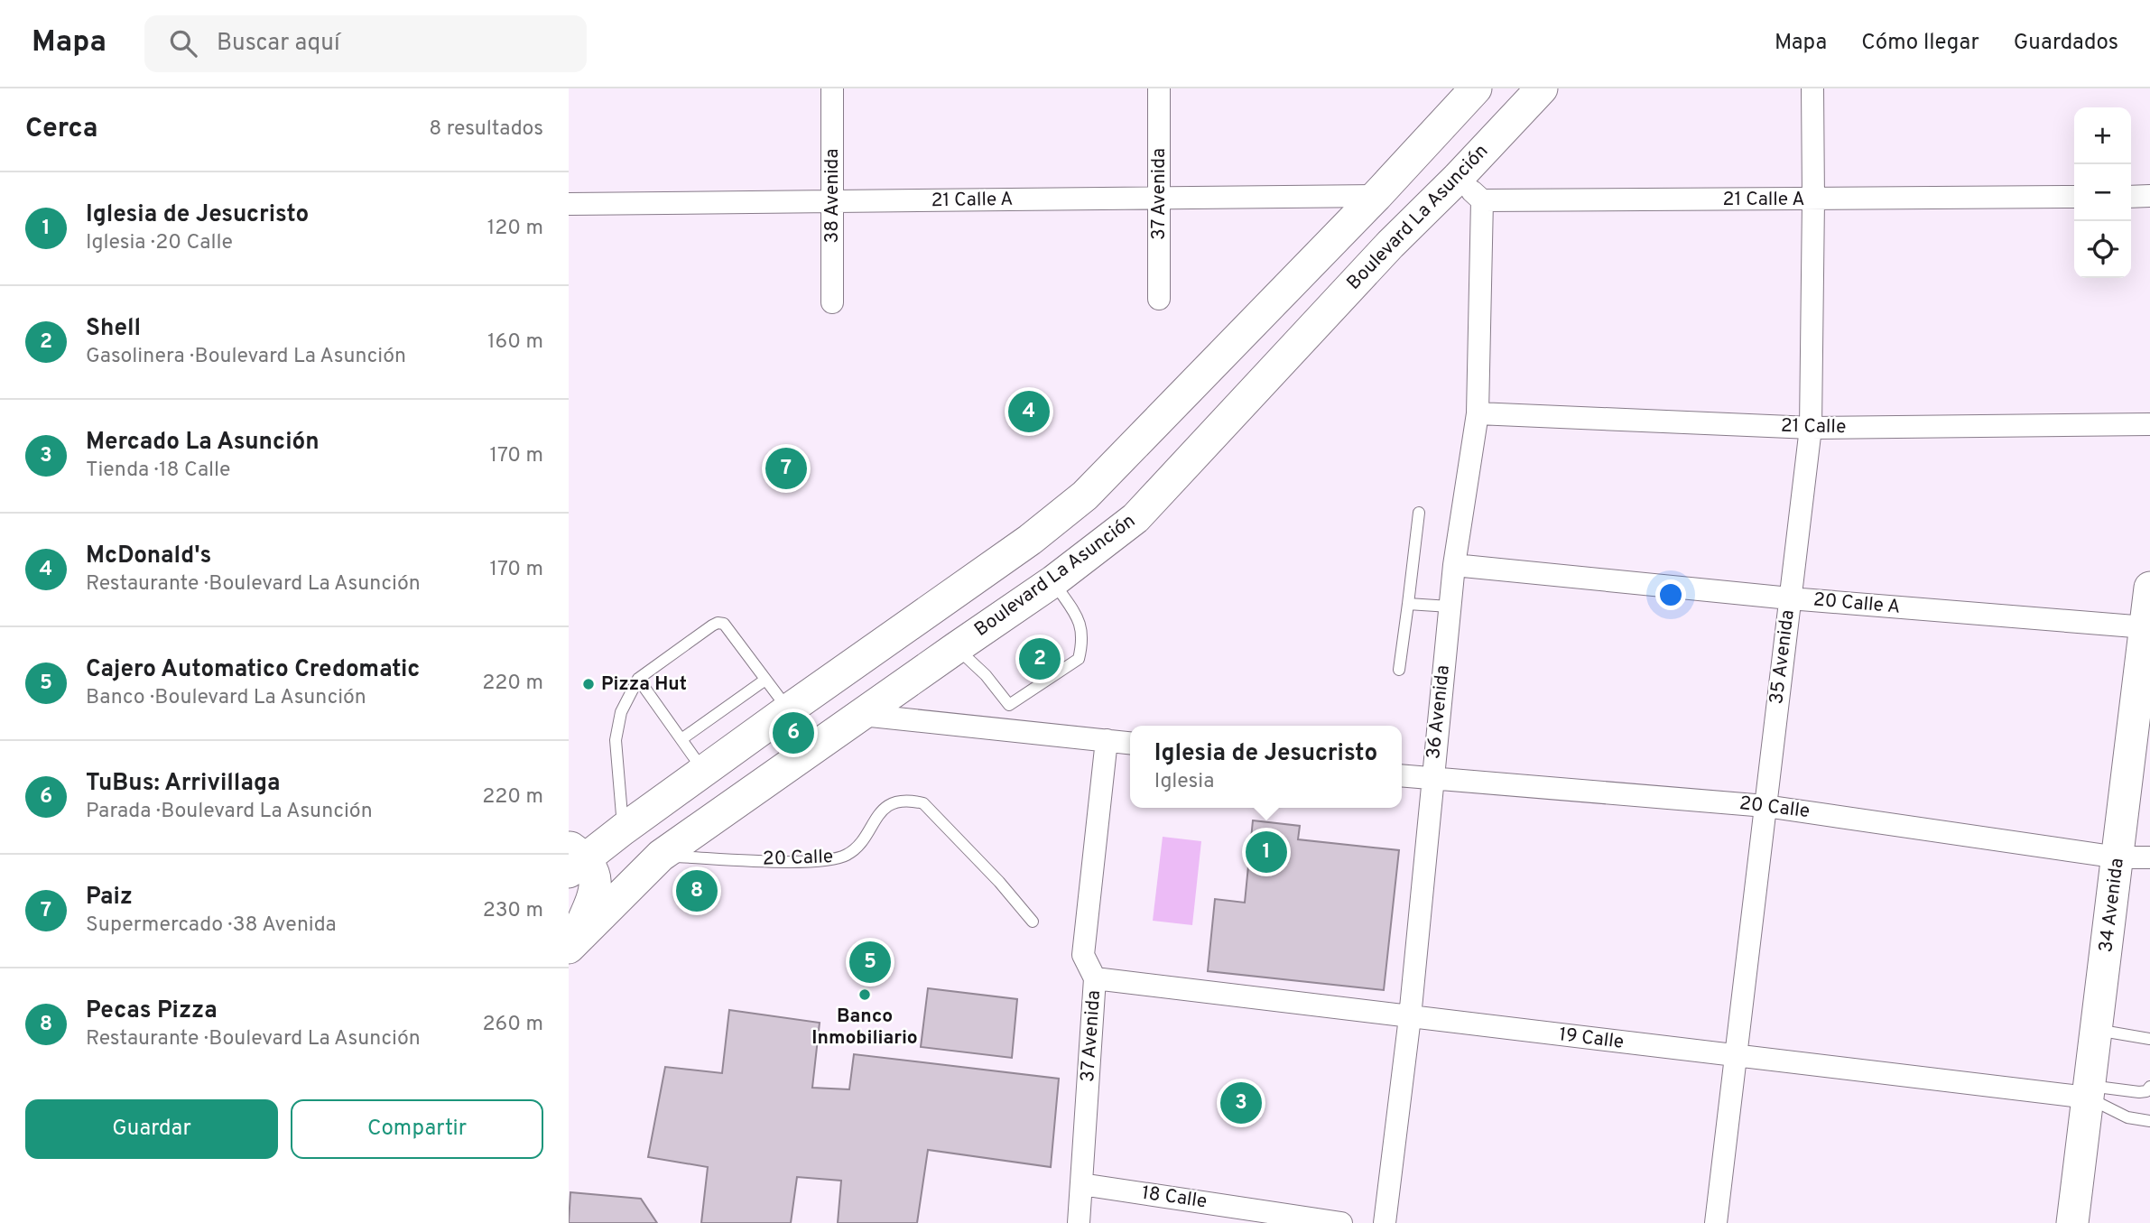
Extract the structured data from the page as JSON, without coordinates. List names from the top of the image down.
{
  "streets": {
    "main road": ["Boulevard La Asunción", "34 Avenida"],
    "street": [
      "37 Avenida",
      "38 Avenida",
      "21 Calle A",
      "21 Calle",
      "20 Calle A",
      "35 Avenida",
      "36 Avenida",
      "20 Calle",
      "19 Calle",
      "18 Calle"
    ]
  },
  "crossings": [
    ["37 Avenida", "21 Calle A"],
    ["37 Avenida", "19 Calle"],
    ["37 Avenida", "18 Calle"],
    ["38 Avenida", "21 Calle A"],
    ["21 Calle A", "35 Avenida"],
    ["21 Calle A", "36 Avenida"],
    ["Boulevard La Asunción", "20 Calle"],
    ["21 Calle", "35 Avenida"],
    ["21 Calle", "36 Avenida"],
    ["20 Calle A", "35 Avenida"],
    ["20 Calle A", "36 Avenida"],
    ["20 Calle A", "34 Avenida"],
    ["35 Avenida", "20 Calle"],
    ["35 Avenida", "19 Calle"],
    ["36 Avenida", "20 Calle"],
    ["36 Avenida", "19 Calle"],
    ["20 Calle", "34 Avenida"],
    ["34 Avenida", "19 Calle"]
  ],
  "places": ["Pizza Hut", "Banco Inmobiliario"],
  "page": {
    "header": "Mapa",
    "search": "Buscar aquí",
    "nav": ["Mapa", "Cómo llegar", "Guardados"],
    "heading": ["Cerca", "8 resultados"],
    "map_buttons": ["+", "−"],
    "list": [
      {
        "mark": "1",
        "name": "Iglesia de Jesucristo",
        "note": "Iglesia · 20 Calle",
        "value": "120 m"
      },
      {
        "mark": "2",
        "name": "Shell",
        "note": "Gasolinera · Boulevard La Asunción",
        "value": "160 m"
      },
      {
        "mark": "3",
        "name": "Mercado La Asunción",
        "note": "Tienda · 18 Calle",
        "value": "170 m"
      },
      {
        "mark": "4",
        "name": "McDonald's",
        "note": "Restaurante · Boulevard La Asunción",
        "value": "170 m"
      },
      {
        "mark": "5",
        "name": "Cajero Automatico Credomatic",
        "note": "Banco · Boulevard La Asunción",
        "value": "220 m"
      },
      {
        "mark": "6",
        "name": "TuBus: Arrivillaga",
        "note": "Parada · Boulevard La Asunción",
        "value": "220 m"
      },
      {
        "mark": "7",
        "name": "Paiz",
        "note": "Supermercado · 38 Avenida",
        "value": "230 m"
      },
      {
        "mark": "8",
        "name": "Pecas Pizza",
        "note": "Restaurante · Boulevard La Asunción",
        "value": "260 m"
      }
    ],
    "pins": [
      "4",
      "7",
      "2",
      "6",
      "1",
      "8",
      "5",
      "3"
    ],
    "popup": ["Iglesia de Jesucristo", "Iglesia"],
    "buttons": ["Guardar", "Compartir"]
  }
}
